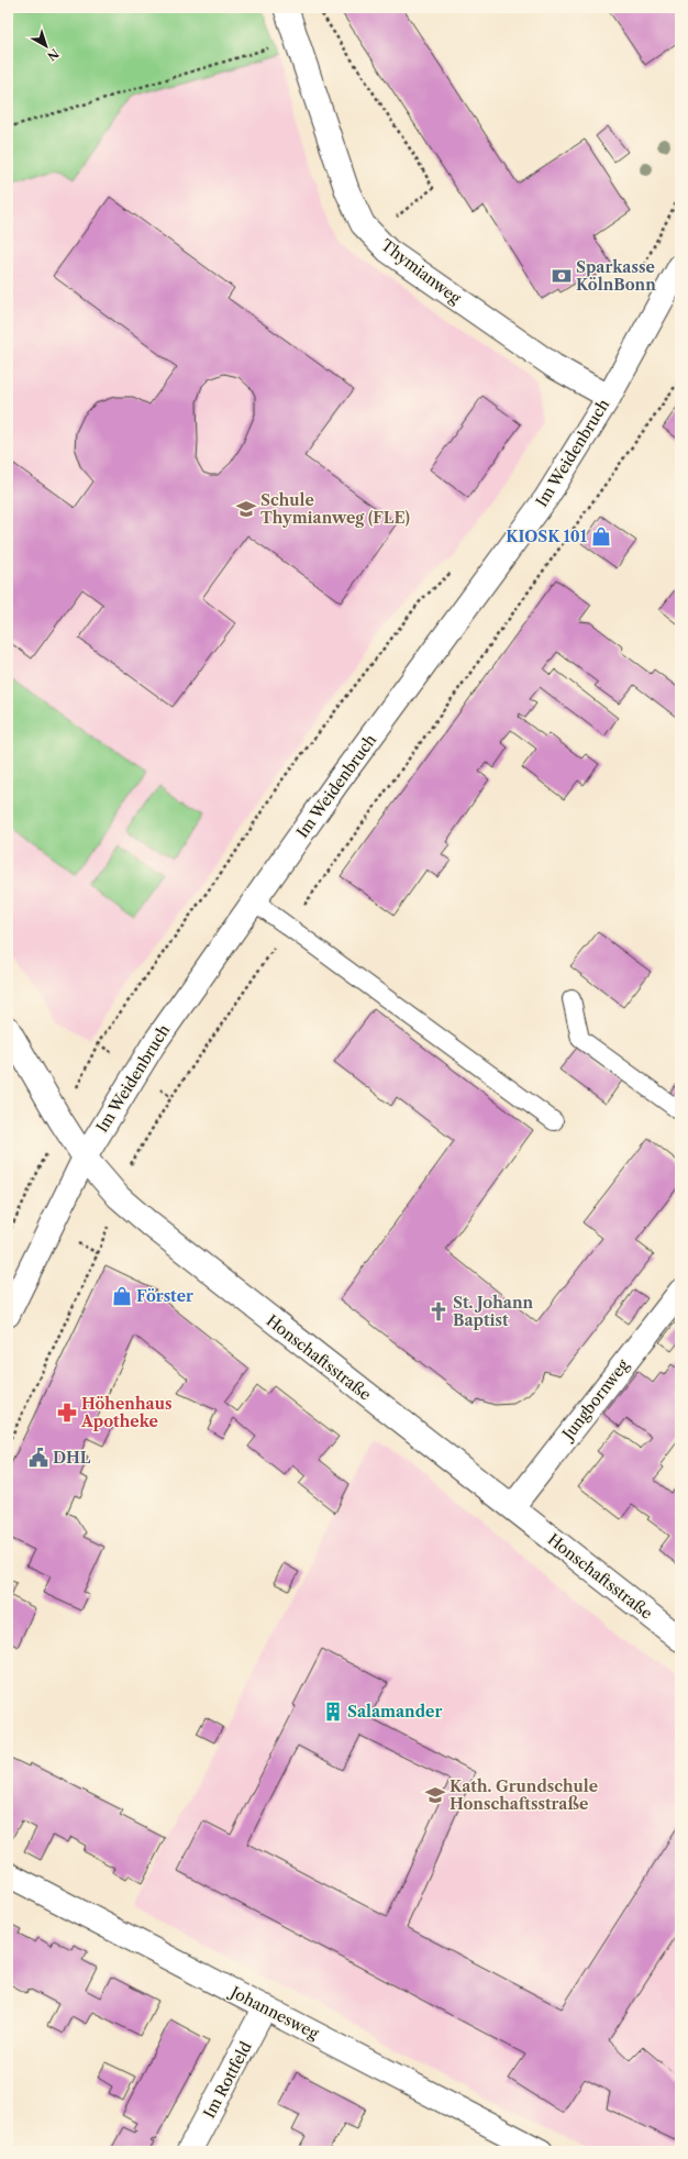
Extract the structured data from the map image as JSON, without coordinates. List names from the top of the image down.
{
  "streets": {
    "street": [
      "Thymianweg",
      "Im Weidenbruch",
      "Honschaftsstraße",
      "Jungbornweg",
      "Johannesweg",
      "Im Rottfeld"
    ]
  },
  "crossings": [
    ["Thymianweg", "Im Weidenbruch"],
    ["Im Weidenbruch", "Honschaftsstraße"],
    ["Honschaftsstraße", "Jungbornweg"],
    ["Johannesweg", "Im Rottfeld"]
  ],
  "places": {
    "bank": ["Sparkasse KölnBonn"],
    "school or university": ["Schule Thymianweg (FLE)", "Kath. Grundschule Honschaftsstraße"],
    "shop": ["KIOSK 101", "Förster"],
    "church": ["St. Johann Baptist"],
    "pharmacy": ["Höhenhaus Apotheke"],
    "public building": ["DHL"],
    "building": ["Salamander"]
  },
  "north": "bottom right"
}
